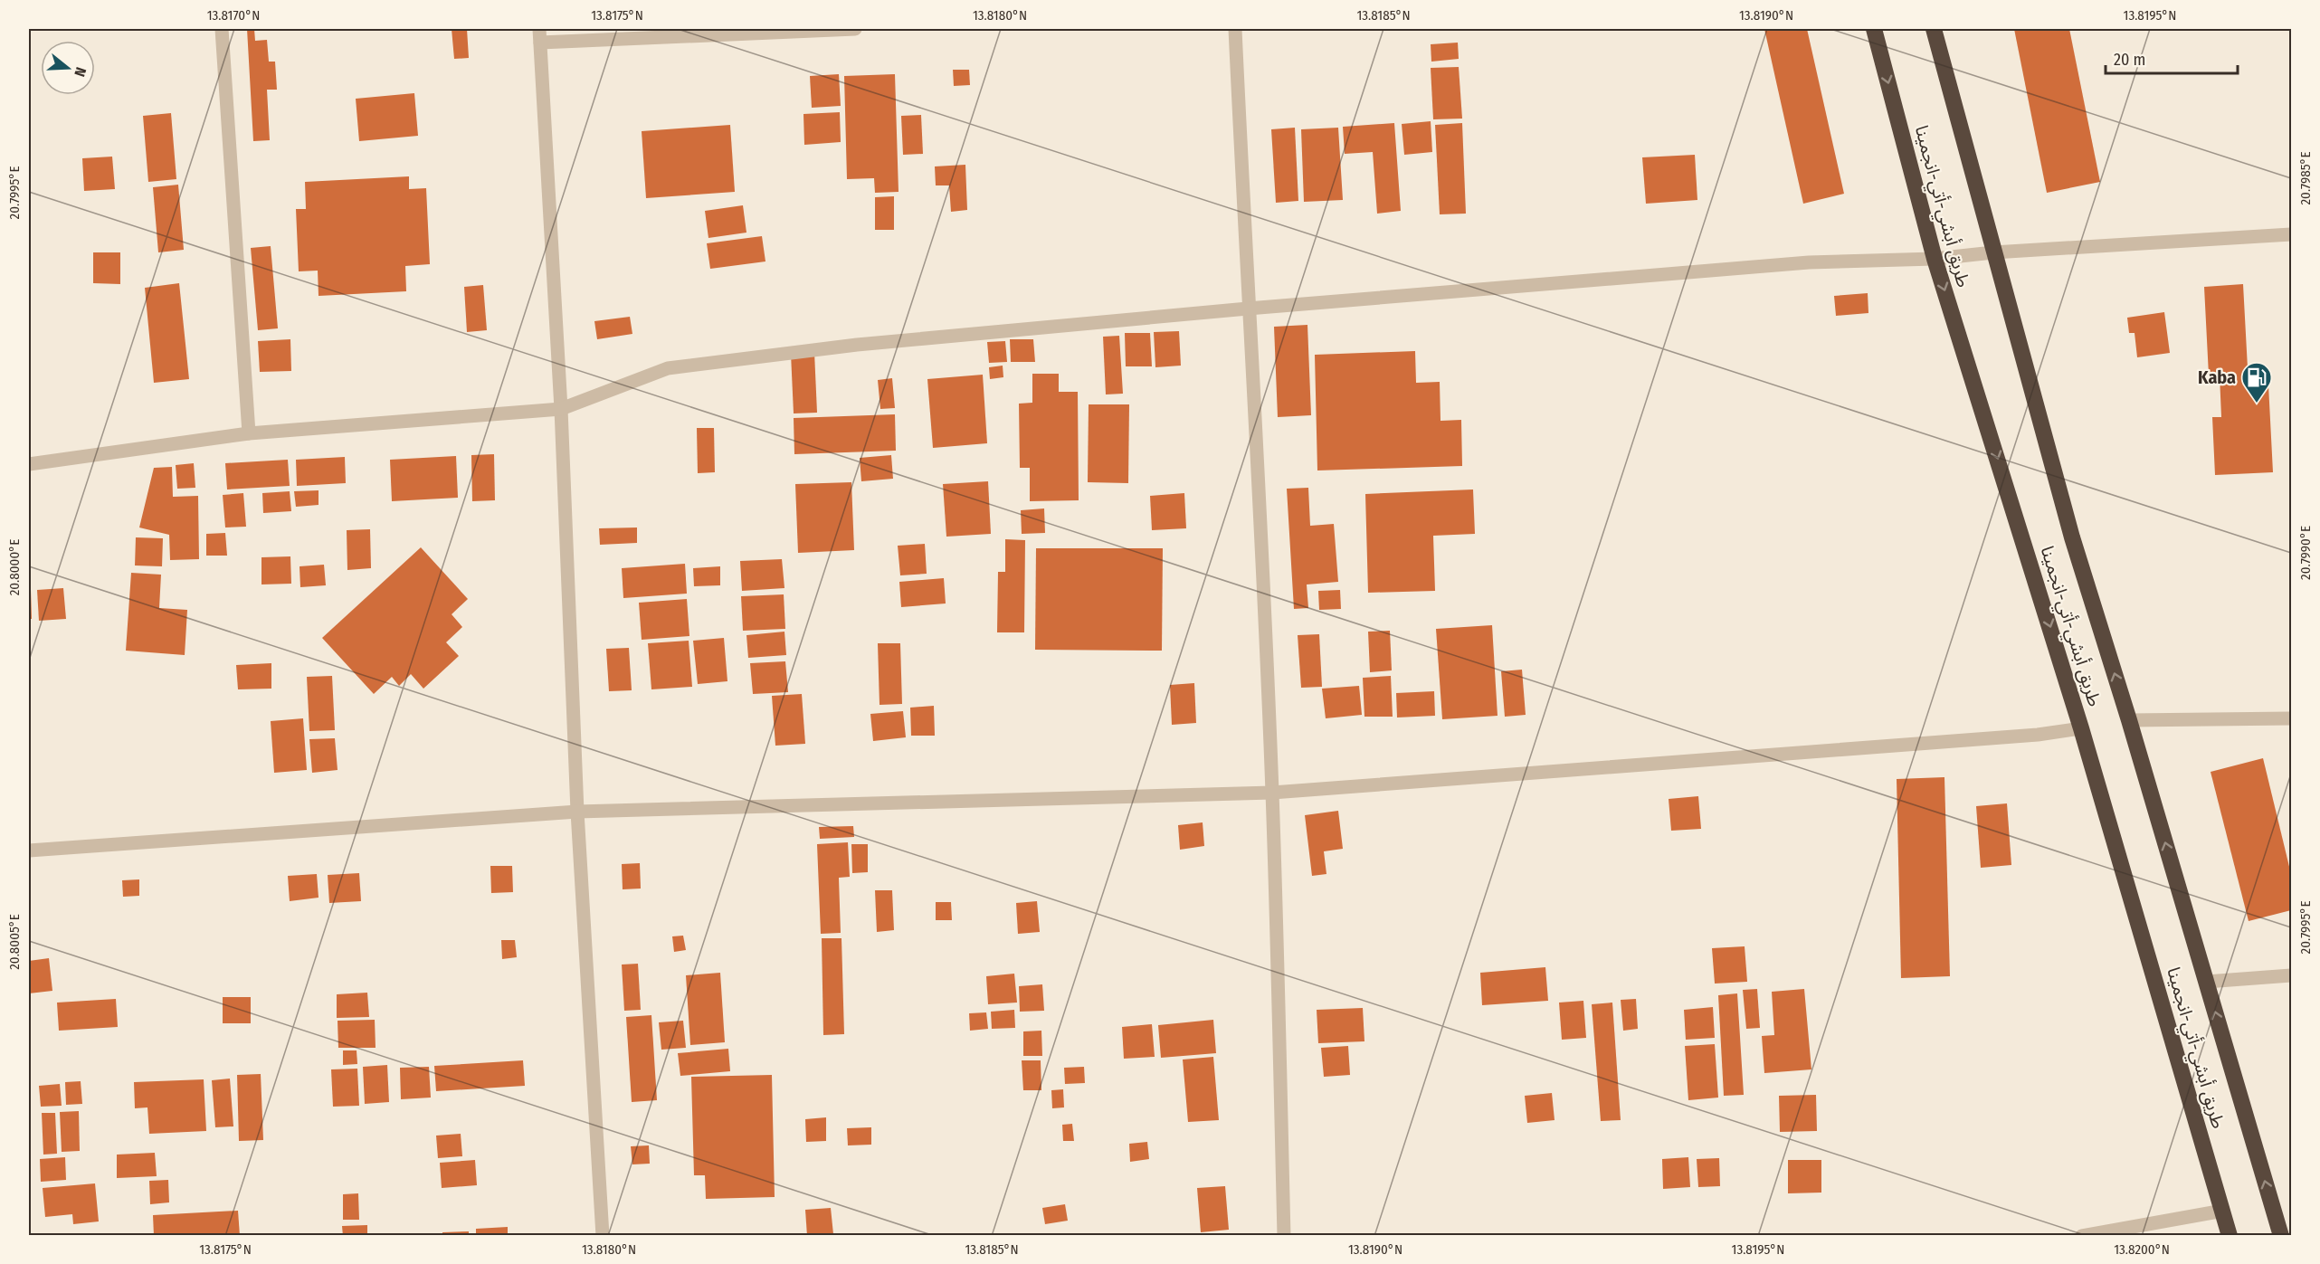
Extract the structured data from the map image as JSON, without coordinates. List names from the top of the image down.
{
  "streets": {
    "highway": ["طريق أبشي-أتي-انجمينا"]
  },
  "places": {
    "fuel station": ["Kaba"]
  },
  "scale_bar": "20 m",
  "north": "right",
  "coordinates": [
    "13.8170°N",
    "13.8175°N",
    "13.8180°N",
    "13.8185°N",
    "13.8190°N",
    "13.8195°N",
    "20.7985°E",
    "20.7995°E",
    "20.7990°E",
    "20.8000°E",
    "20.8005°E",
    "13.8200°N"
  ]
}
